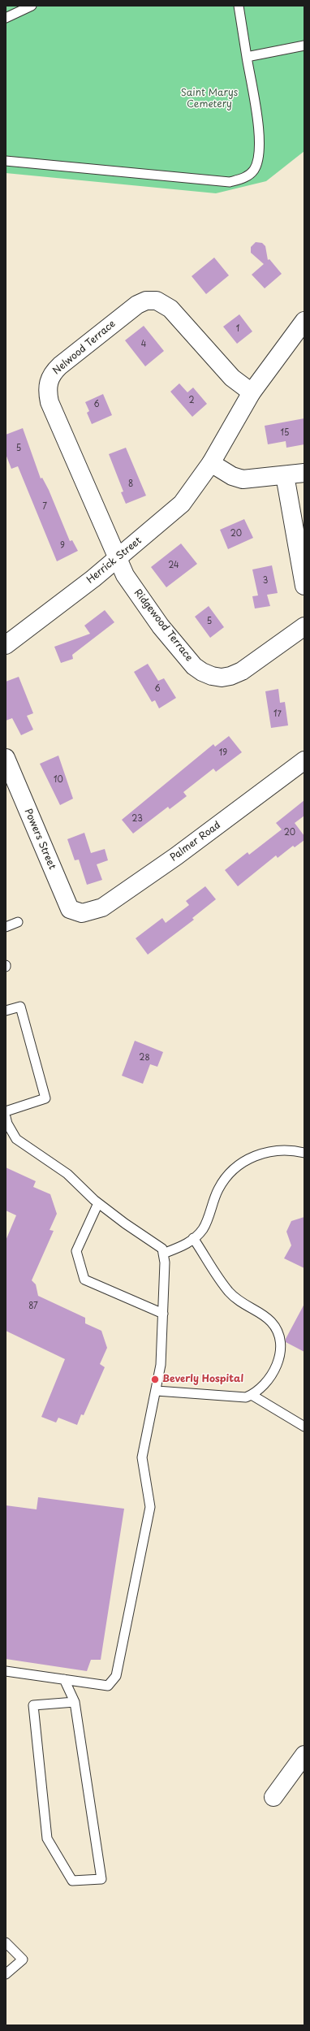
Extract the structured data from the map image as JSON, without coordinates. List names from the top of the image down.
{
  "streets": {
    "street": [
      "Nelwood Terrace",
      "Herrick Street",
      "Ridgewood Terrace",
      "Powers Street",
      "Palmer Road"
    ]
  },
  "crossings": [
    ["Nelwood Terrace", "Herrick Street"],
    ["Nelwood Terrace", "Ridgewood Terrace"],
    ["Herrick Street", "Ridgewood Terrace"],
    ["Powers Street", "Palmer Road"]
  ],
  "parks": ["Saint Marys Cemetery"],
  "places": ["Beverly Hospital"],
  "house_numbers": [
    "1",
    "4",
    "2",
    "6",
    "15",
    "5",
    "8",
    "7",
    "20",
    "9",
    "24",
    "3",
    "5",
    "6",
    "17",
    "19",
    "10",
    "23",
    "20",
    "28",
    "87"
  ]
}
